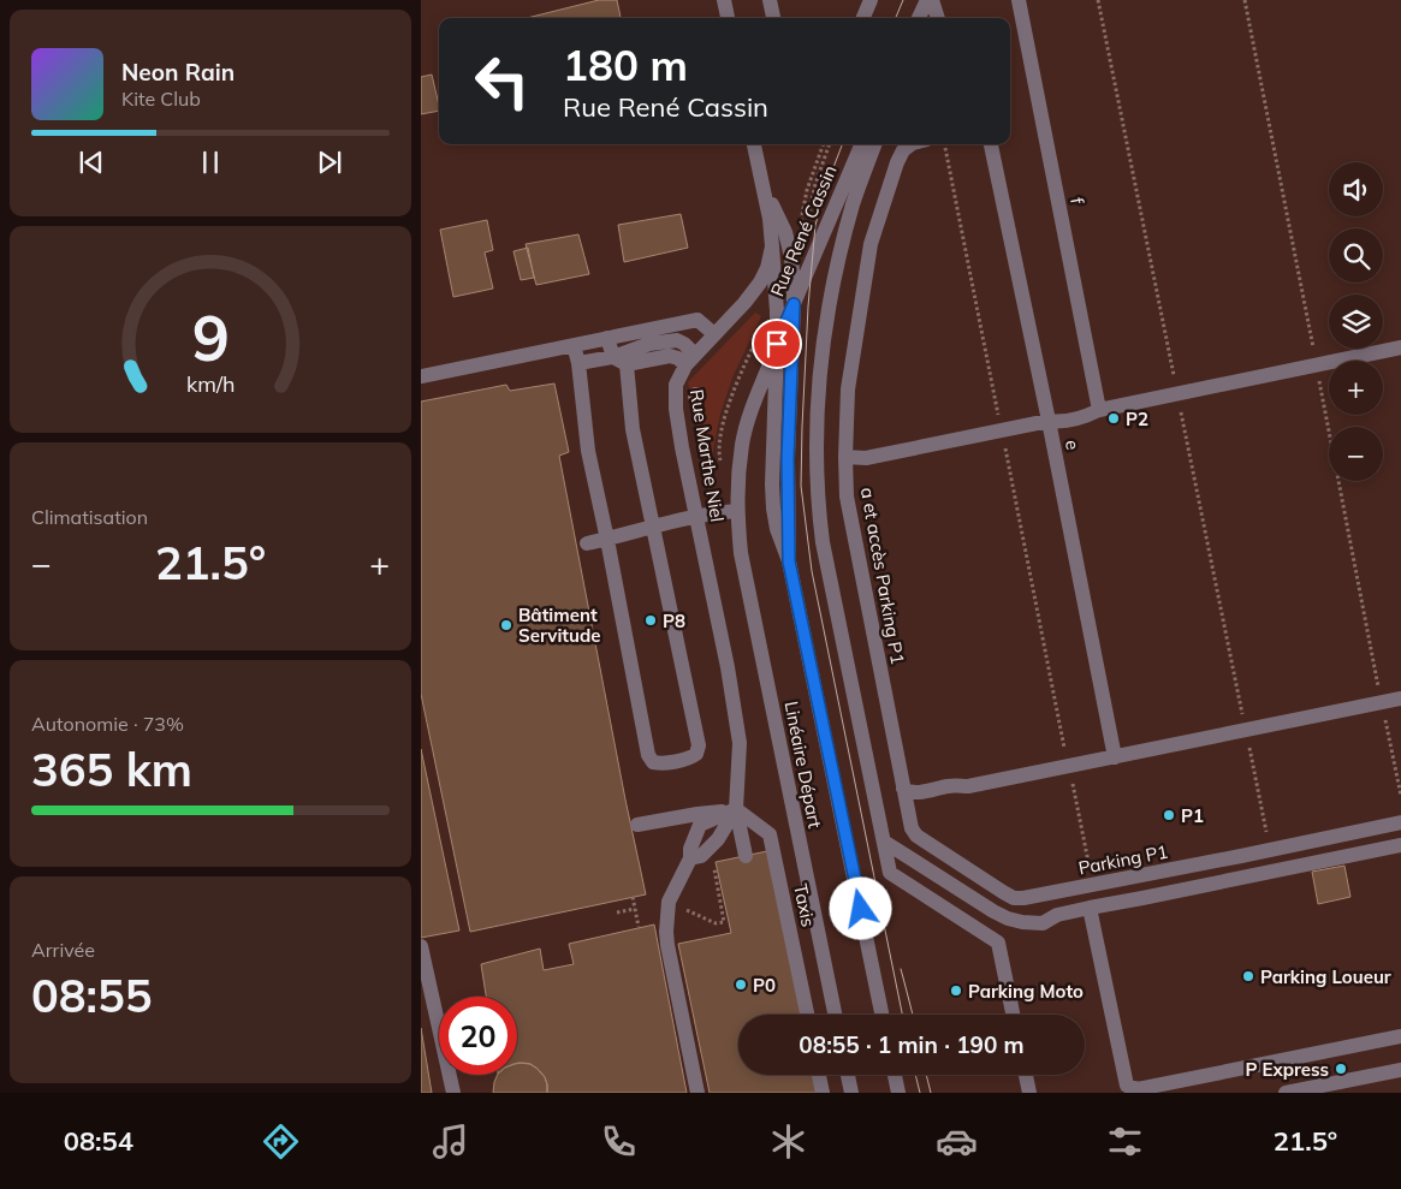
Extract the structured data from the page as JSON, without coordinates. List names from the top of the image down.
{
  "streets": {
    "street": [
      "f",
      "Rue René Cassin",
      "e",
      "Rue Marthe Niel",
      "a et accès Parking P1",
      "Linéaire Départ",
      "Parking P1",
      "Taxis"
    ]
  },
  "crossings": [
    ["Rue René Cassin", "Linéaire Départ"],
    ["Rue Marthe Niel", "Taxis"],
    ["a et accès Parking P1", "Parking P1"]
  ],
  "places": [
    "P2",
    "P8",
    "Bâtiment Servitude",
    "P1",
    "Parking Loueur",
    "P0",
    "Parking Moto",
    "P Express"
  ],
  "page": {
    "turn": ["180 m", "Rue René Cassin"],
    "song": ["Neon Rain", "Kite Club"],
    "map_buttons": ["+", "−"],
    "tile": [
      "Climatisation",
      ["Autonomie · 73%", "365 km"],
      ["Arrivée", "08:55"]
    ],
    "heat": ["−", "21.5°", "+"],
    "limit": "20",
    "trip": "08:55 · 1 min · 190 m",
    "tabs": ["08:54", "21.5°"],
    "gauge": ["9", "km/h"]
  }
}
